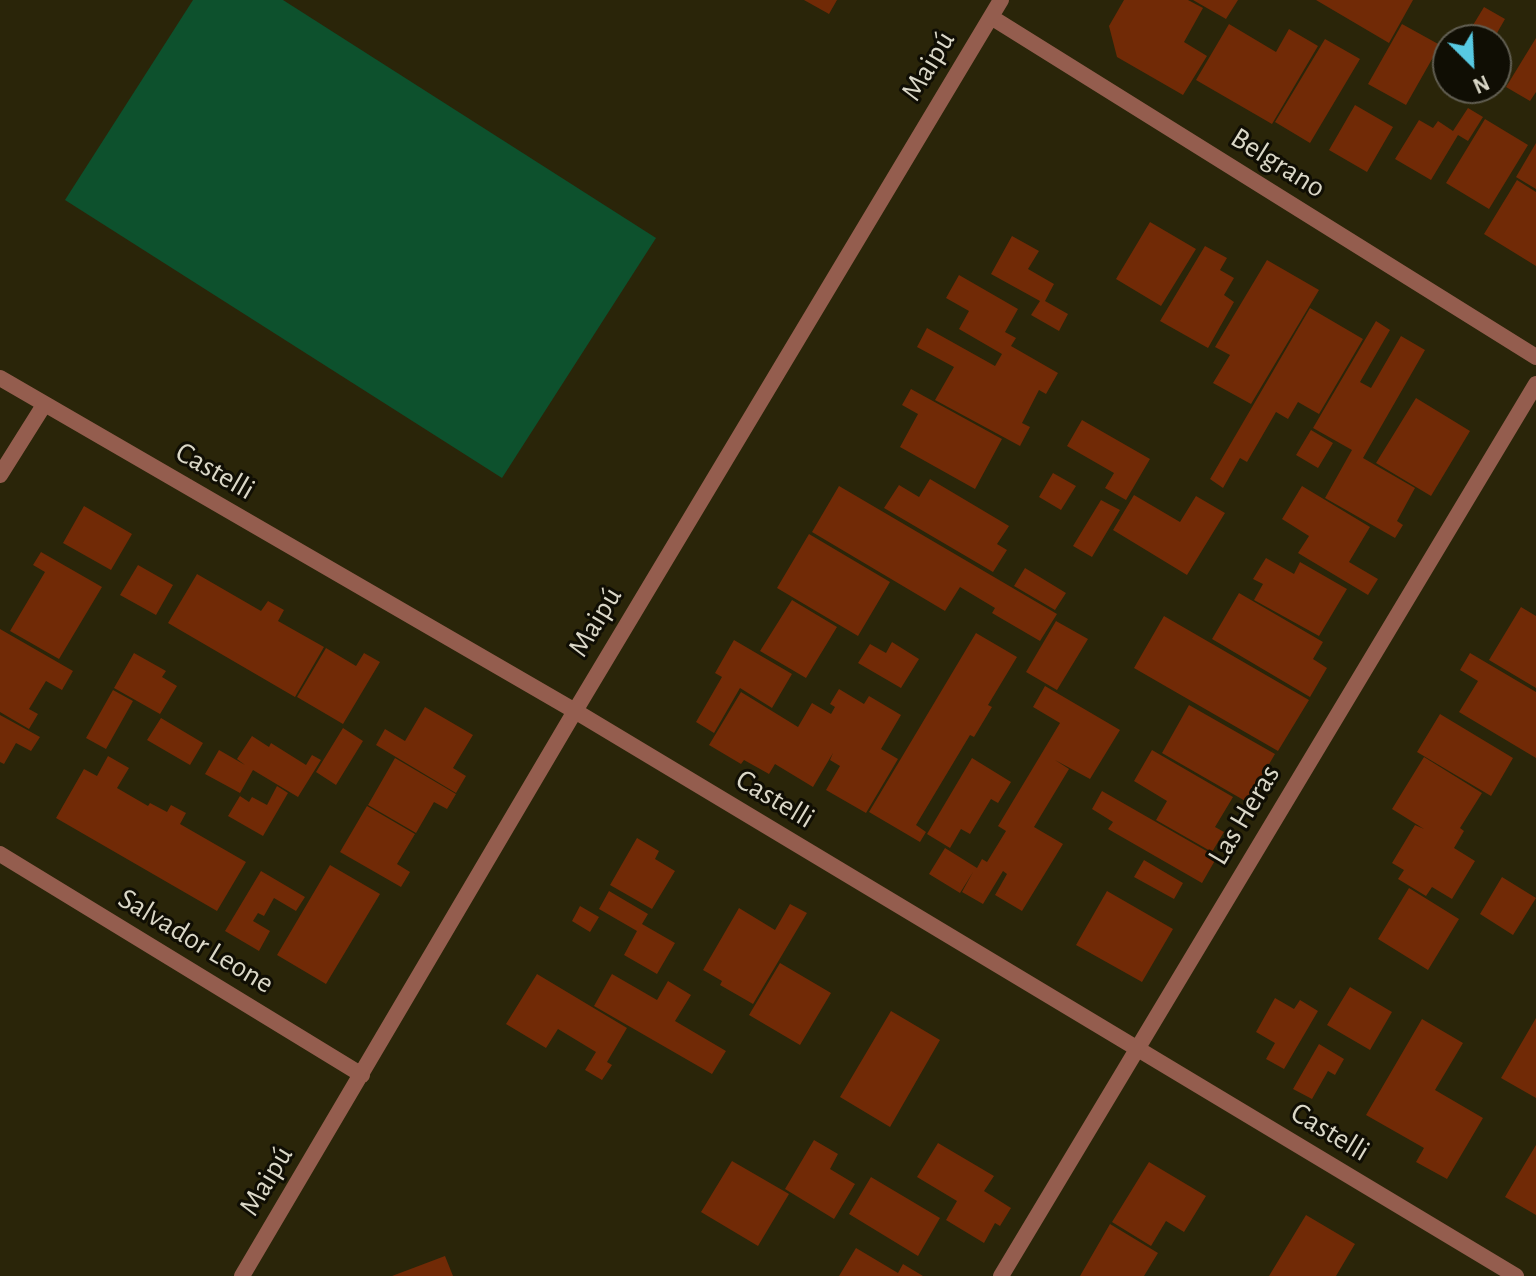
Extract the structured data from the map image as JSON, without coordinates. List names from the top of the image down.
{
  "streets": {
    "street": [
      "Maipú",
      "Belgrano",
      "Castelli",
      "Las Heras",
      "Salvador Leone"
    ]
  },
  "crossings": [
    ["Maipú", "Belgrano"],
    ["Maipú", "Castelli"],
    ["Maipú", "Salvador Leone"],
    ["Castelli", "Las Heras"]
  ],
  "north": "bottom right"
}
